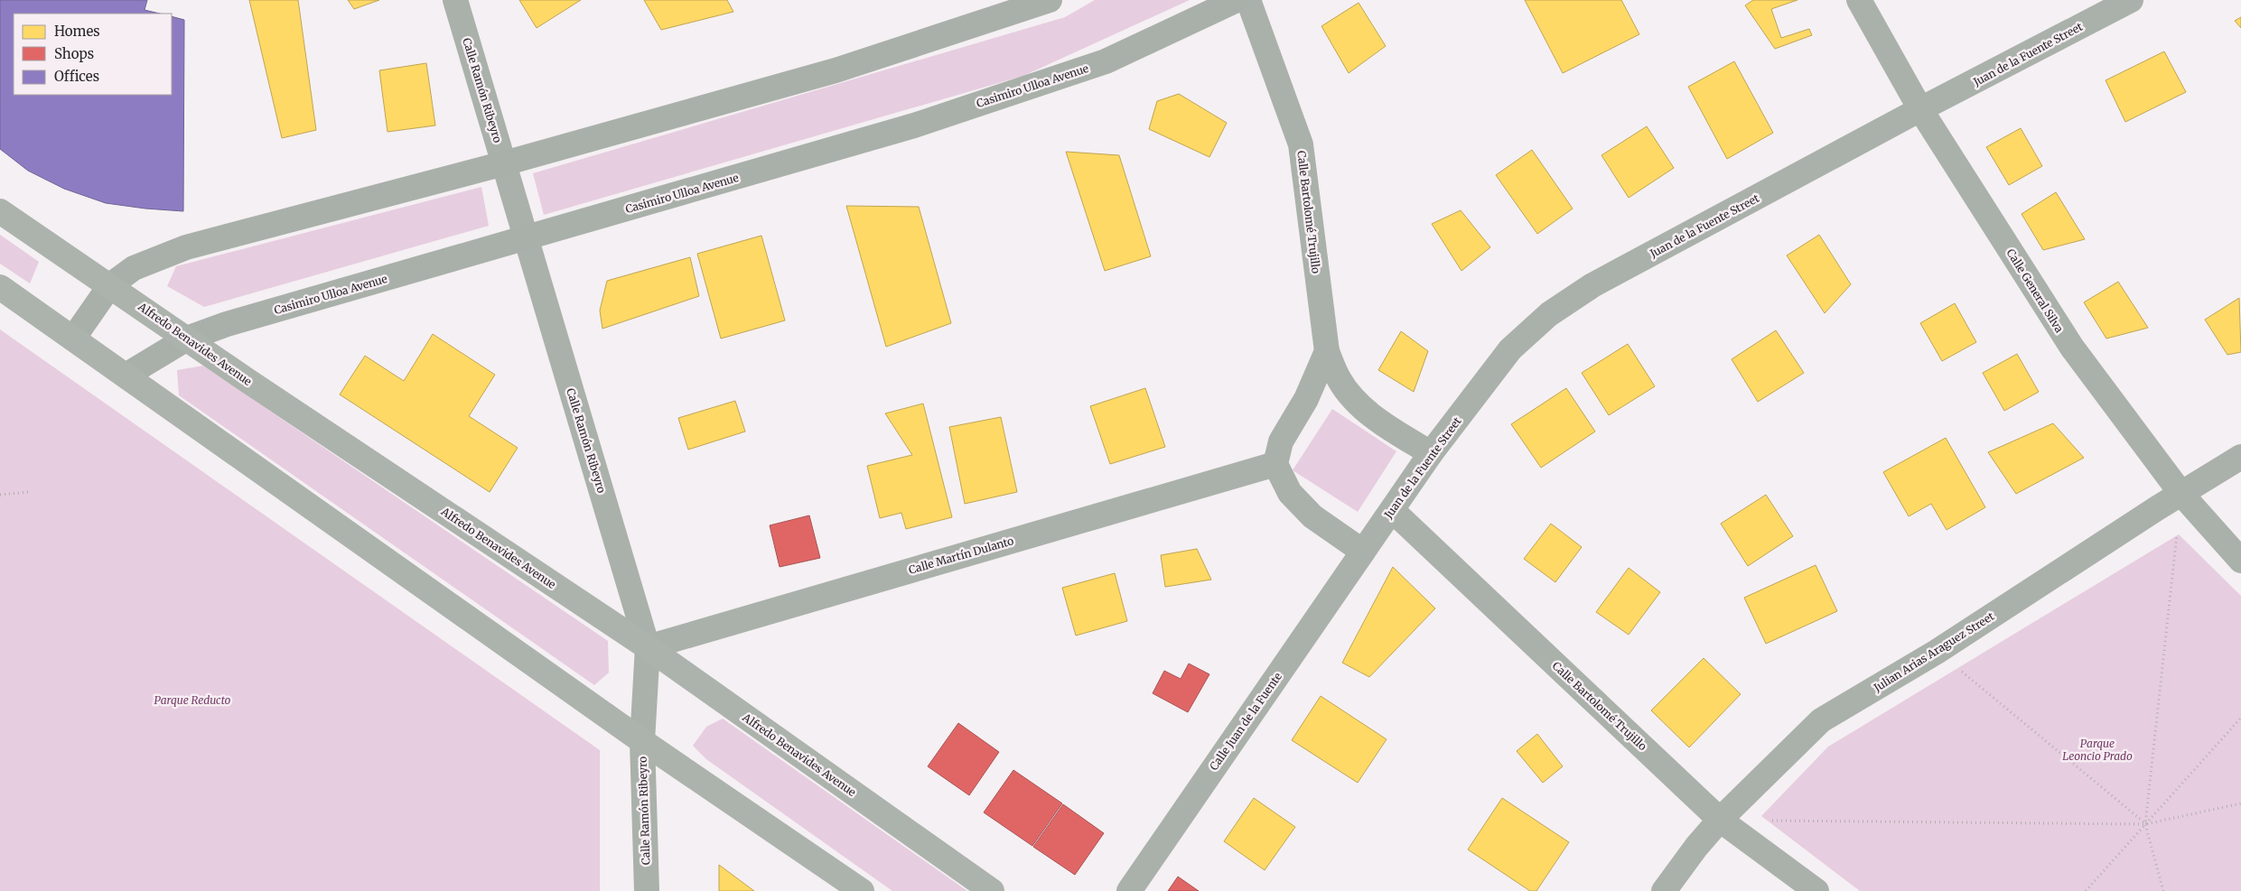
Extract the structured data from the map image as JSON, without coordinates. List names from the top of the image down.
{
  "streets": {
    "main road": ["Casimiro Ulloa Avenue", "Alfredo Benavides Avenue"],
    "street": [
      "Juan de la Fuente Street",
      "Calle Ramón Ribeyro",
      "Calle Bartolomé Trujillo",
      "Calle General Silva",
      "Calle Martín Dulanto",
      "Julian Arias Araguez Street",
      "Calle Juan de la Fuente"
    ]
  },
  "crossings": [
    ["Juan de la Fuente Street", "Calle Bartolomé Trujillo"],
    ["Juan de la Fuente Street", "Calle General Silva"],
    ["Juan de la Fuente Street", "Calle Juan de la Fuente"],
    ["Casimiro Ulloa Avenue", "Calle Ramón Ribeyro"],
    ["Casimiro Ulloa Avenue", "Alfredo Benavides Avenue"],
    ["Calle Ramón Ribeyro", "Alfredo Benavides Avenue"],
    ["Calle Ramón Ribeyro", "Calle Martín Dulanto"],
    ["Calle Bartolomé Trujillo", "Calle Martín Dulanto"],
    ["Calle Bartolomé Trujillo", "Julian Arias Araguez Street"],
    ["Calle General Silva", "Julian Arias Araguez Street"],
    ["Alfredo Benavides Avenue", "Calle Martín Dulanto"]
  ],
  "parks": ["Parque Reducto", "Parque Leoncio Prado"],
  "legend": ["Homes", "Shops", "Offices"]
}
